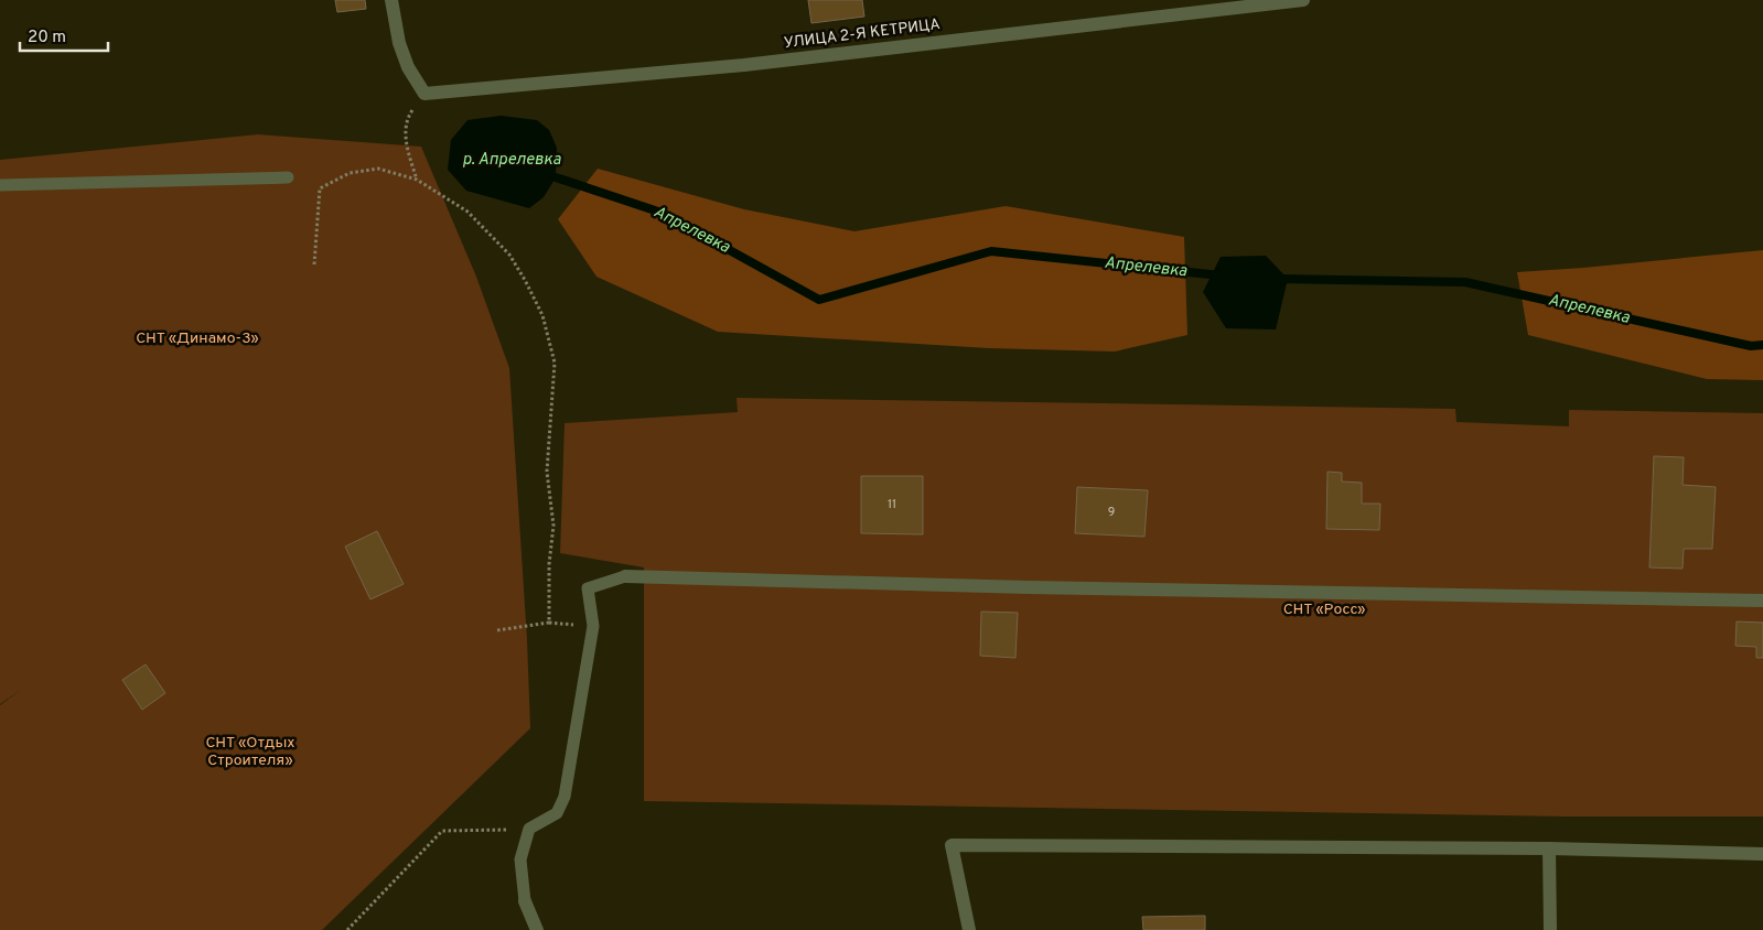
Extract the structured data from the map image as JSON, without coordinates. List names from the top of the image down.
{
  "streets": {
    "street": ["УЛИЦА 2-Я КЕТРИЦА"]
  },
  "water": ["р. Апрелевка", "Апрелевка"],
  "parks": ["СНТ «Динамо-3»", "СНТ «Росс»", "СНТ «Отдых Строителя»"],
  "house_numbers": ["11", "9"],
  "scale_bar": "20 m"
}
